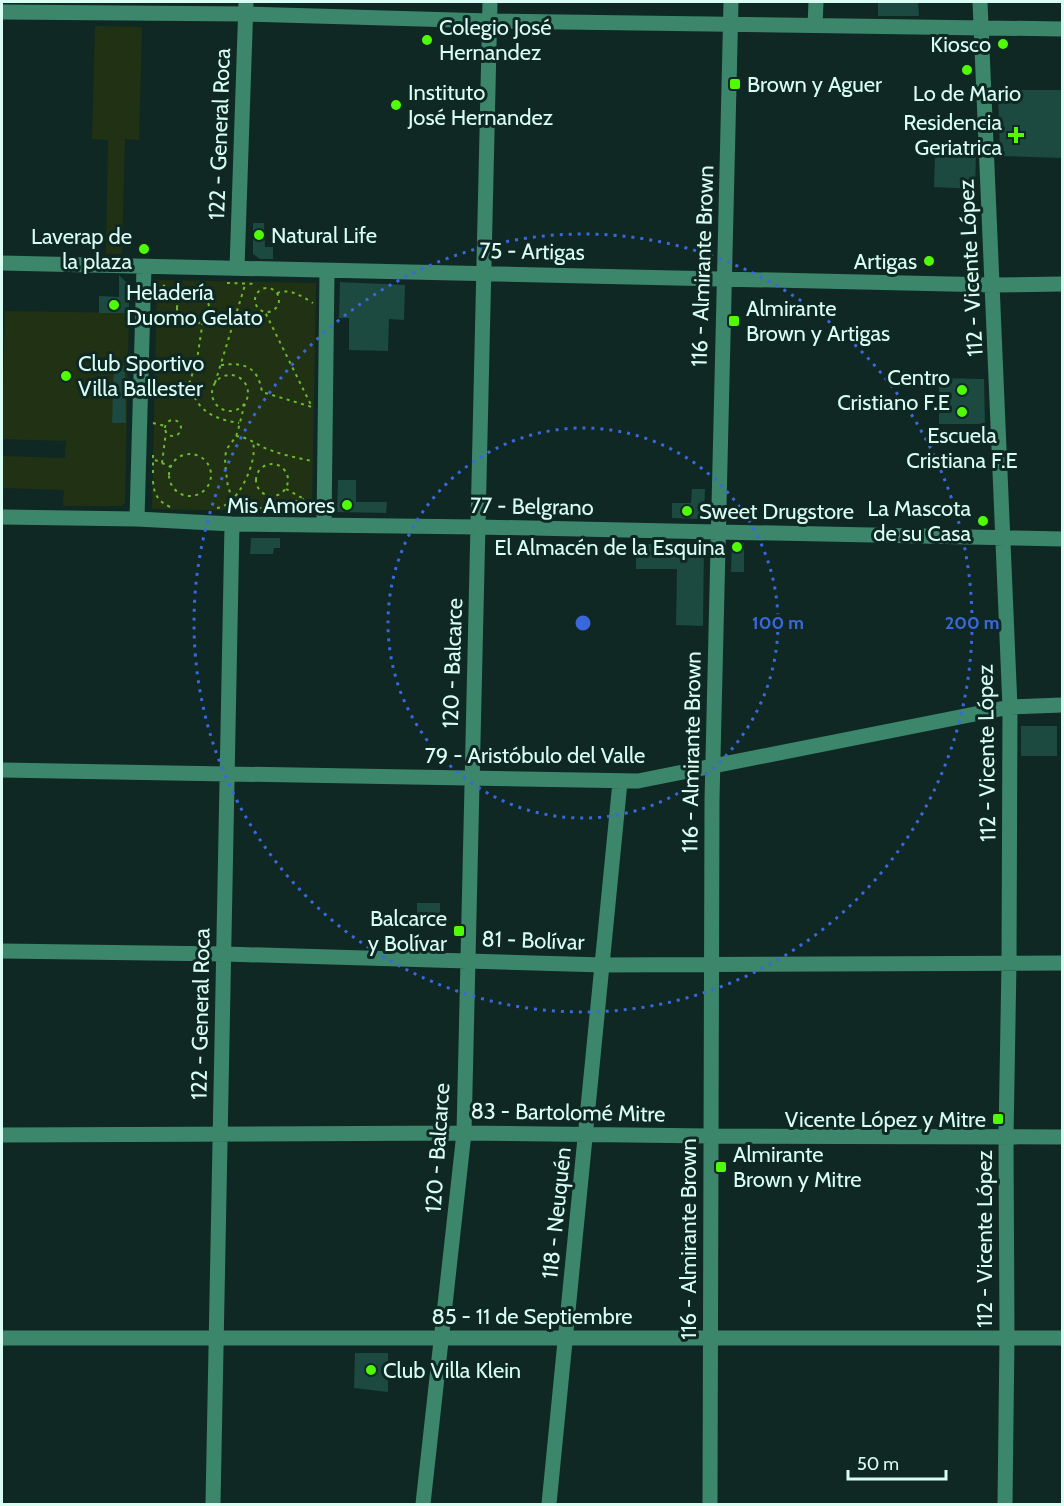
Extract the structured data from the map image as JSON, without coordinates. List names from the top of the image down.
{
  "streets": {
    "street": [
      "122 - General Roca",
      "75 - Artigas",
      "116 - Almirante Brown",
      "112 - Vicente López",
      "77 - Belgrano",
      "120 - Balcarce",
      "79 - Aristóbulo del Valle",
      "81 - Bolívar",
      "83 - Bartolomé Mitre",
      "118 - Neuquén",
      "85 - 11 de Septiembre"
    ]
  },
  "crossings": [
    ["122 - General Roca", "75 - Artigas"],
    ["122 - General Roca", "77 - Belgrano"],
    ["122 - General Roca", "79 - Aristóbulo del Valle"],
    ["122 - General Roca", "81 - Bolívar"],
    ["122 - General Roca", "83 - Bartolomé Mitre"],
    ["122 - General Roca", "85 - 11 de Septiembre"],
    ["75 - Artigas", "116 - Almirante Brown"],
    ["75 - Artigas", "112 - Vicente López"],
    ["75 - Artigas", "120 - Balcarce"],
    ["116 - Almirante Brown", "77 - Belgrano"],
    ["116 - Almirante Brown", "79 - Aristóbulo del Valle"],
    ["116 - Almirante Brown", "81 - Bolívar"],
    ["116 - Almirante Brown", "83 - Bartolomé Mitre"],
    ["116 - Almirante Brown", "85 - 11 de Septiembre"],
    ["112 - Vicente López", "77 - Belgrano"],
    ["112 - Vicente López", "79 - Aristóbulo del Valle"],
    ["112 - Vicente López", "81 - Bolívar"],
    ["112 - Vicente López", "83 - Bartolomé Mitre"],
    ["112 - Vicente López", "85 - 11 de Septiembre"],
    ["77 - Belgrano", "120 - Balcarce"],
    ["120 - Balcarce", "79 - Aristóbulo del Valle"],
    ["120 - Balcarce", "81 - Bolívar"],
    ["120 - Balcarce", "83 - Bartolomé Mitre"],
    ["120 - Balcarce", "85 - 11 de Septiembre"],
    ["79 - Aristóbulo del Valle", "118 - Neuquén"],
    ["81 - Bolívar", "118 - Neuquén"],
    ["83 - Bartolomé Mitre", "118 - Neuquén"],
    ["118 - Neuquén", "85 - 11 de Septiembre"]
  ],
  "places": {
    "other": [
      "Colegio José Hernandez",
      "Kiosco",
      "Lo de Mario",
      "Instituto José Hernandez",
      "Natural Life",
      "Laverap de la plaza",
      "Artigas",
      "Heladería Duomo Gelato",
      "Club Sportivo Villa Ballester",
      "Centro Cristiano F.E",
      "Escuela Cristiana F.E",
      "Mis Amores",
      "Sweet Drugstore",
      "La Mascota de su Casa",
      "El Almacén de la Esquina",
      "Club Villa Klein"
    ],
    "transit": [
      "Brown y Aguer",
      "Almirante Brown y Artigas",
      "Balcarce y Bolívar",
      "Vicente López y Mitre",
      "Almirante Brown y Mitre"
    ],
    "health": ["Residencia Geriatrica"]
  },
  "scale_bar": "50 m",
  "rings": ["100 m", "200 m"]
}
